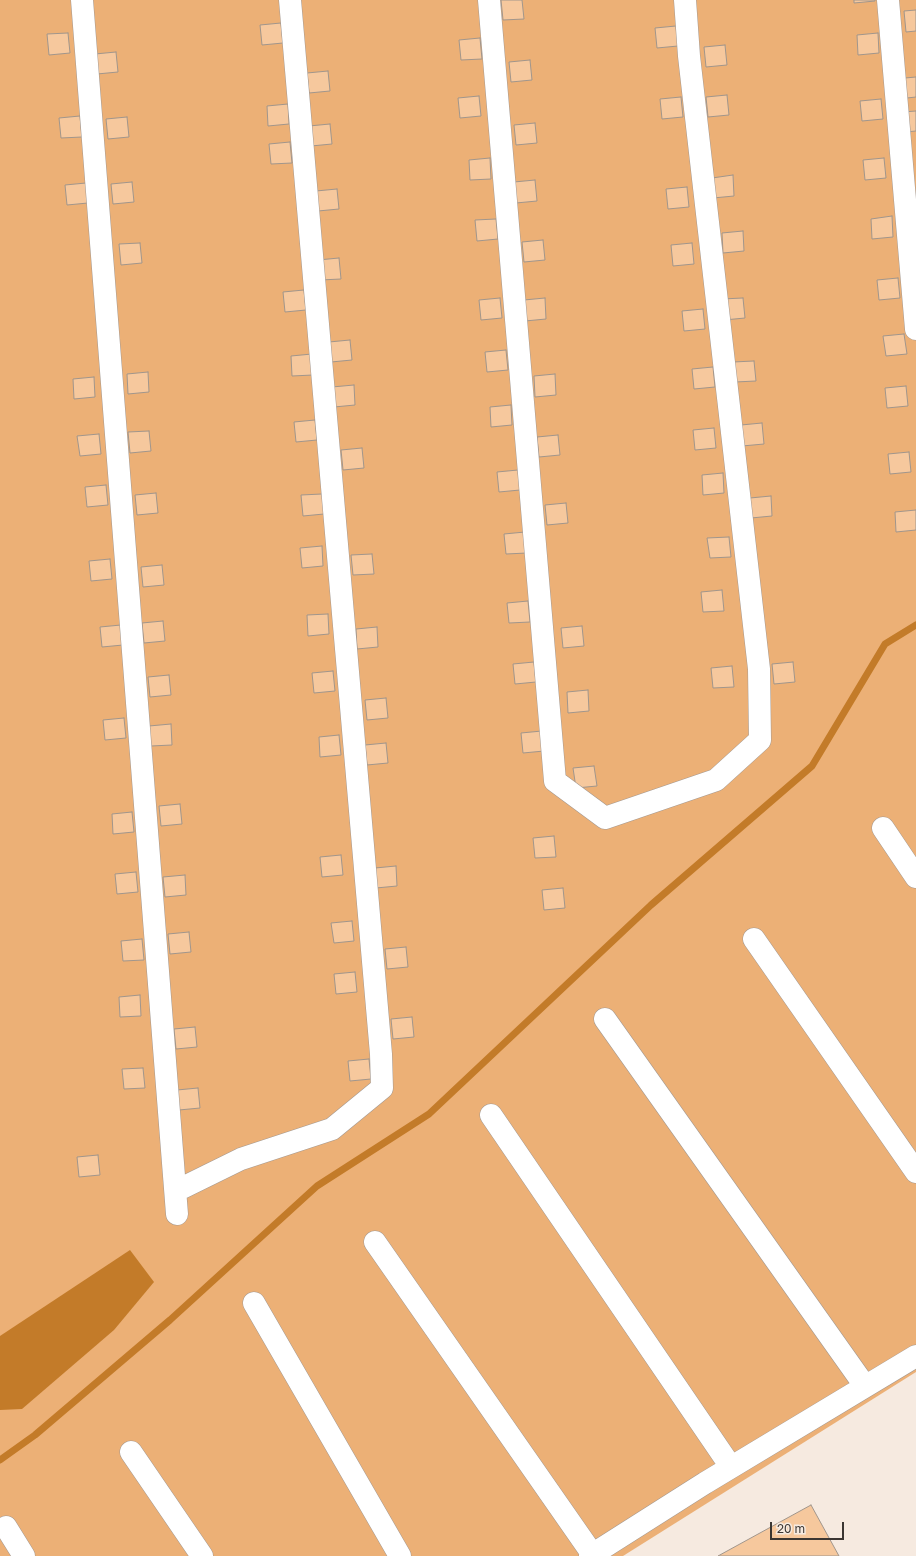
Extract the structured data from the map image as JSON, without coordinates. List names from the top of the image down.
{
  "scale_bar": "20 m"
}
